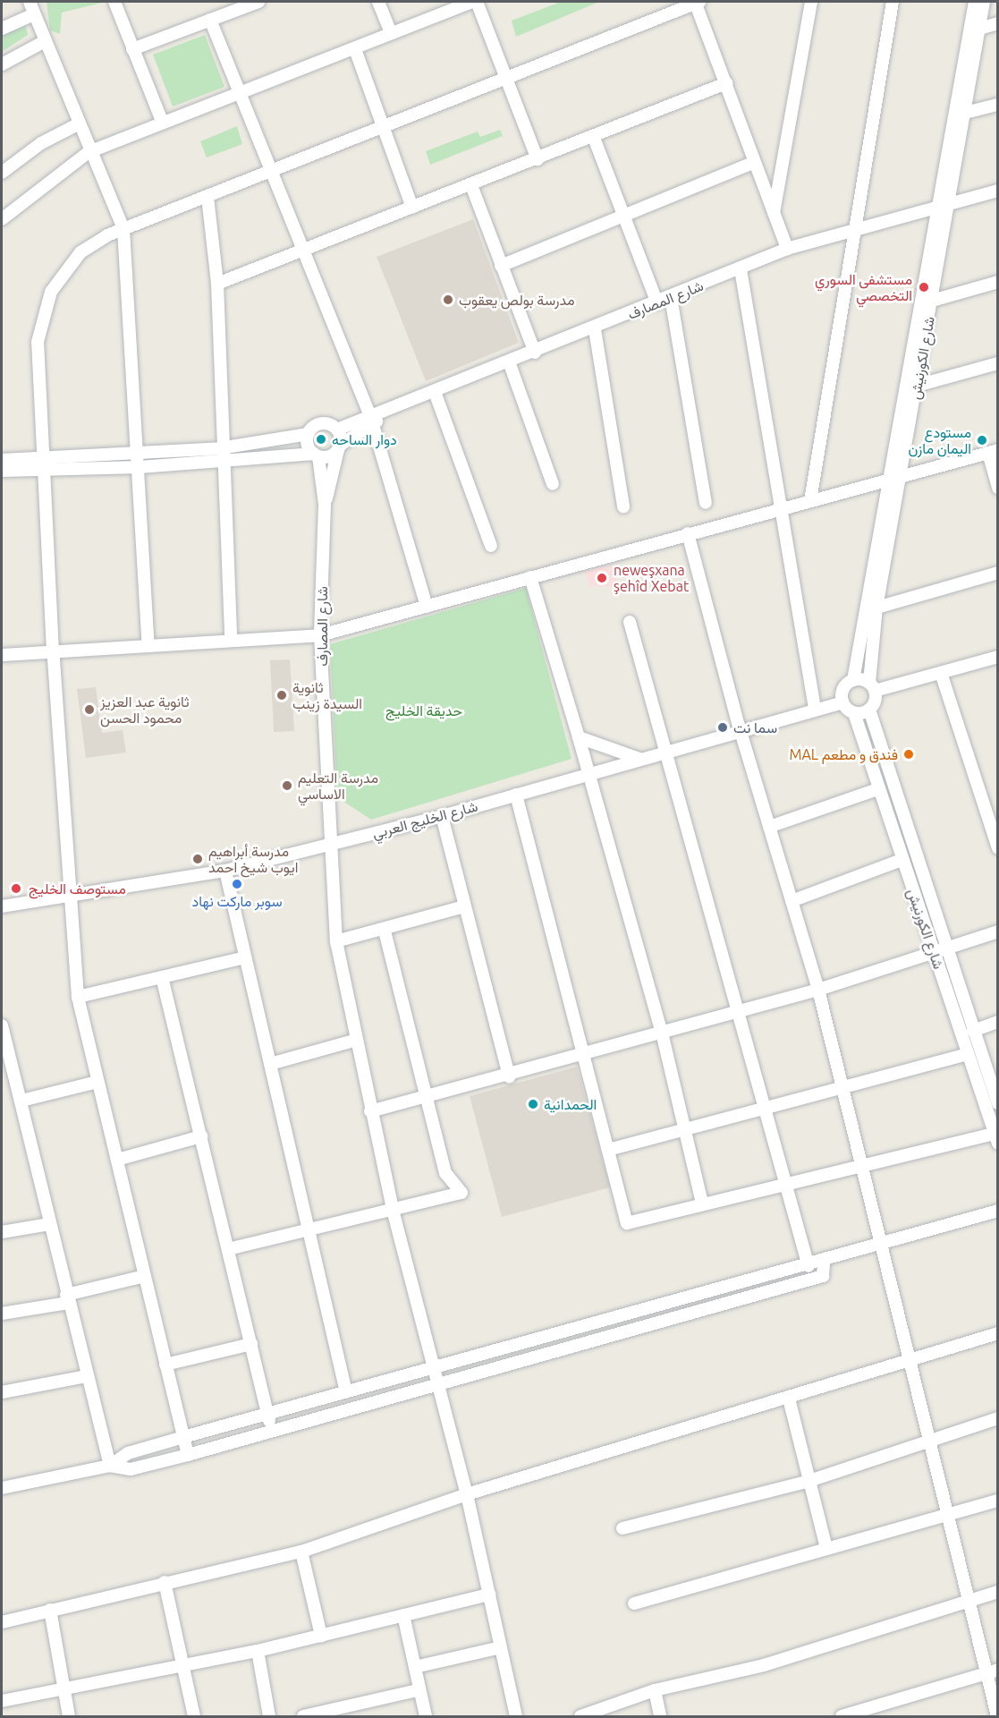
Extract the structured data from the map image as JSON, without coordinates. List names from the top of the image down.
{
  "streets": {
    "street": ["شارع المصارف", "شارع الكورنيش", "شارع الخليج العربي"]
  },
  "crossings": [
    ["شارع المصارف", "شارع الكورنيش"],
    ["شارع المصارف", "شارع الخليج العربي"],
    ["شارع الكورنيش", "شارع الخليج العربي"]
  ],
  "parks": ["حديقة الخليج"],
  "places": [
    "مستشفى السوري التخصصي",
    "مدرسة بولص يعقوب",
    "دوار الساحه",
    "مستودع اليمان مازن",
    "neweşxana şehîd Xebat",
    "ثانوية السيدة زينب",
    "ثانوية عبد العزيز محمود الحسن",
    "سما نت",
    "MAL فندق و مطعم",
    "مدرسة التعليم الاساسي",
    "مدرسة أبراهيم ايوب شيخ احمد",
    "سوبر ماركت نهاد",
    "مستوصف الخليج",
    "الحمدانية"
  ]
}
